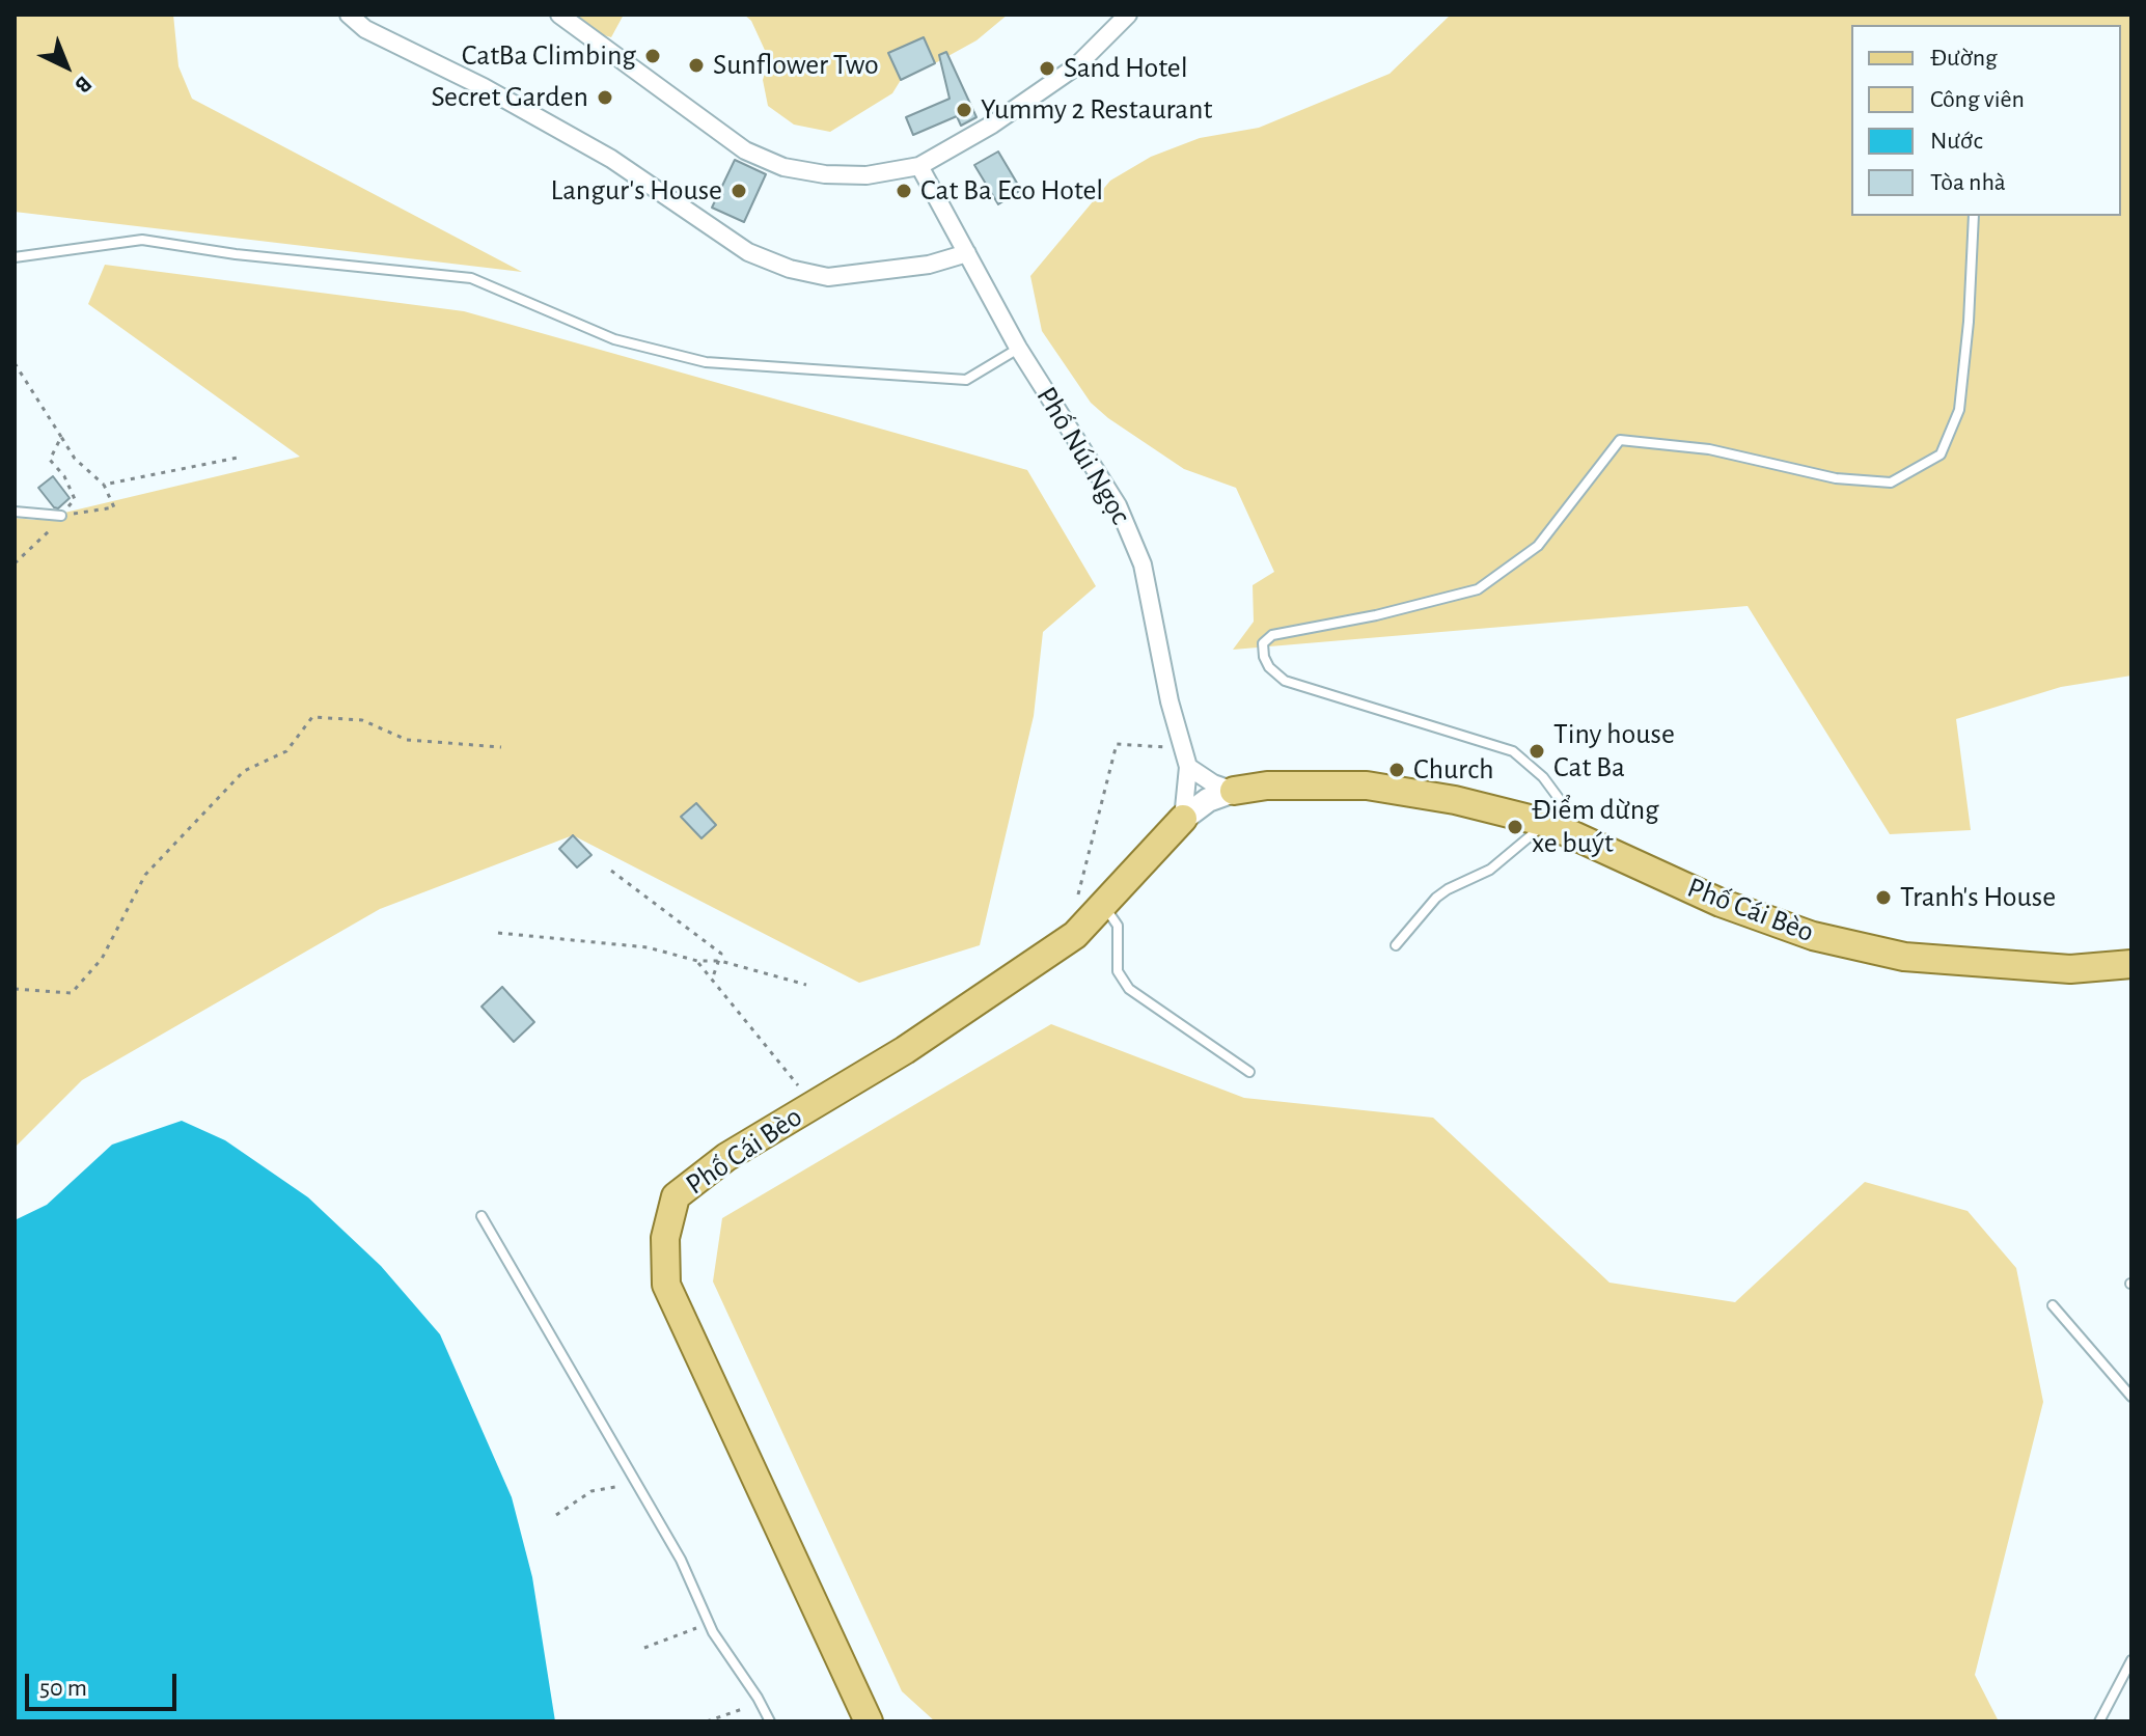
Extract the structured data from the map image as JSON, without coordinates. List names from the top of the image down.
{
  "streets": {
    "main road": ["Phố Cái Bèo"],
    "street": ["Phố Núi Ngọc"]
  },
  "places": [
    "CatBa Climbing",
    "Sunflower Two",
    "Sand Hotel",
    "Secret Garden",
    "Yummy 2 Restaurant",
    "Langur's House",
    "Cat Ba Eco Hotel",
    "Tiny house Cat Ba",
    "Church",
    "Điểm dừng xe buýt",
    "Tranh's House"
  ],
  "legend": [
    "Đường",
    "Công viên",
    "Nước",
    "Tòa nhà"
  ],
  "scale_bar": "50 m",
  "north": "bottom right"
}
